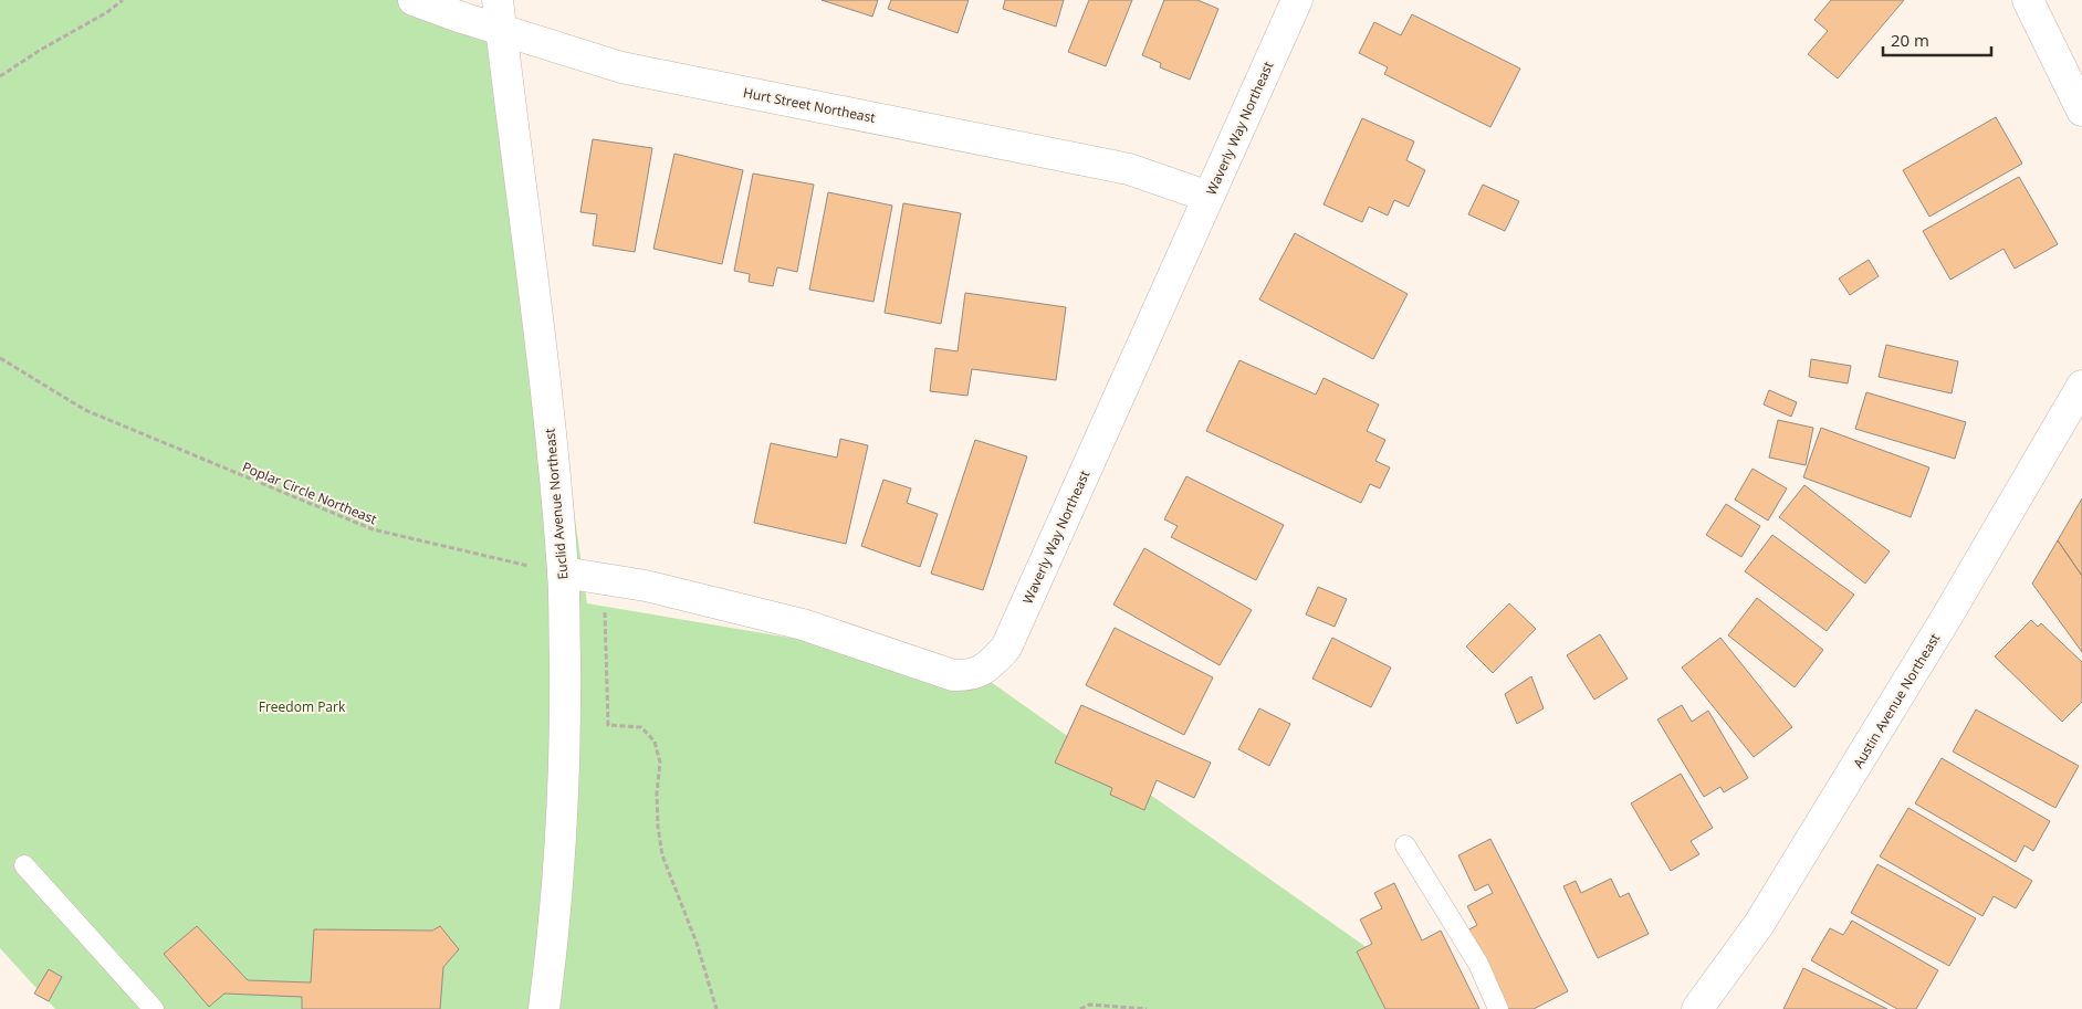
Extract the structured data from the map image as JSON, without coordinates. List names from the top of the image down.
{
  "streets": {
    "street": [
      "Hurt Street Northeast",
      "Waverly Way Northeast",
      "Euclid Avenue Northeast",
      "Austin Avenue Northeast"
    ],
    "path": ["Poplar Circle Northeast"]
  },
  "crossings": [
    ["Hurt Street Northeast", "Waverly Way Northeast"],
    ["Hurt Street Northeast", "Euclid Avenue Northeast"],
    ["Waverly Way Northeast", "Poplar Circle Northeast"],
    ["Waverly Way Northeast", "Euclid Avenue Northeast"],
    ["Poplar Circle Northeast", "Euclid Avenue Northeast"]
  ],
  "parks": ["Freedom Park"],
  "scale_bar": "20 m"
}
